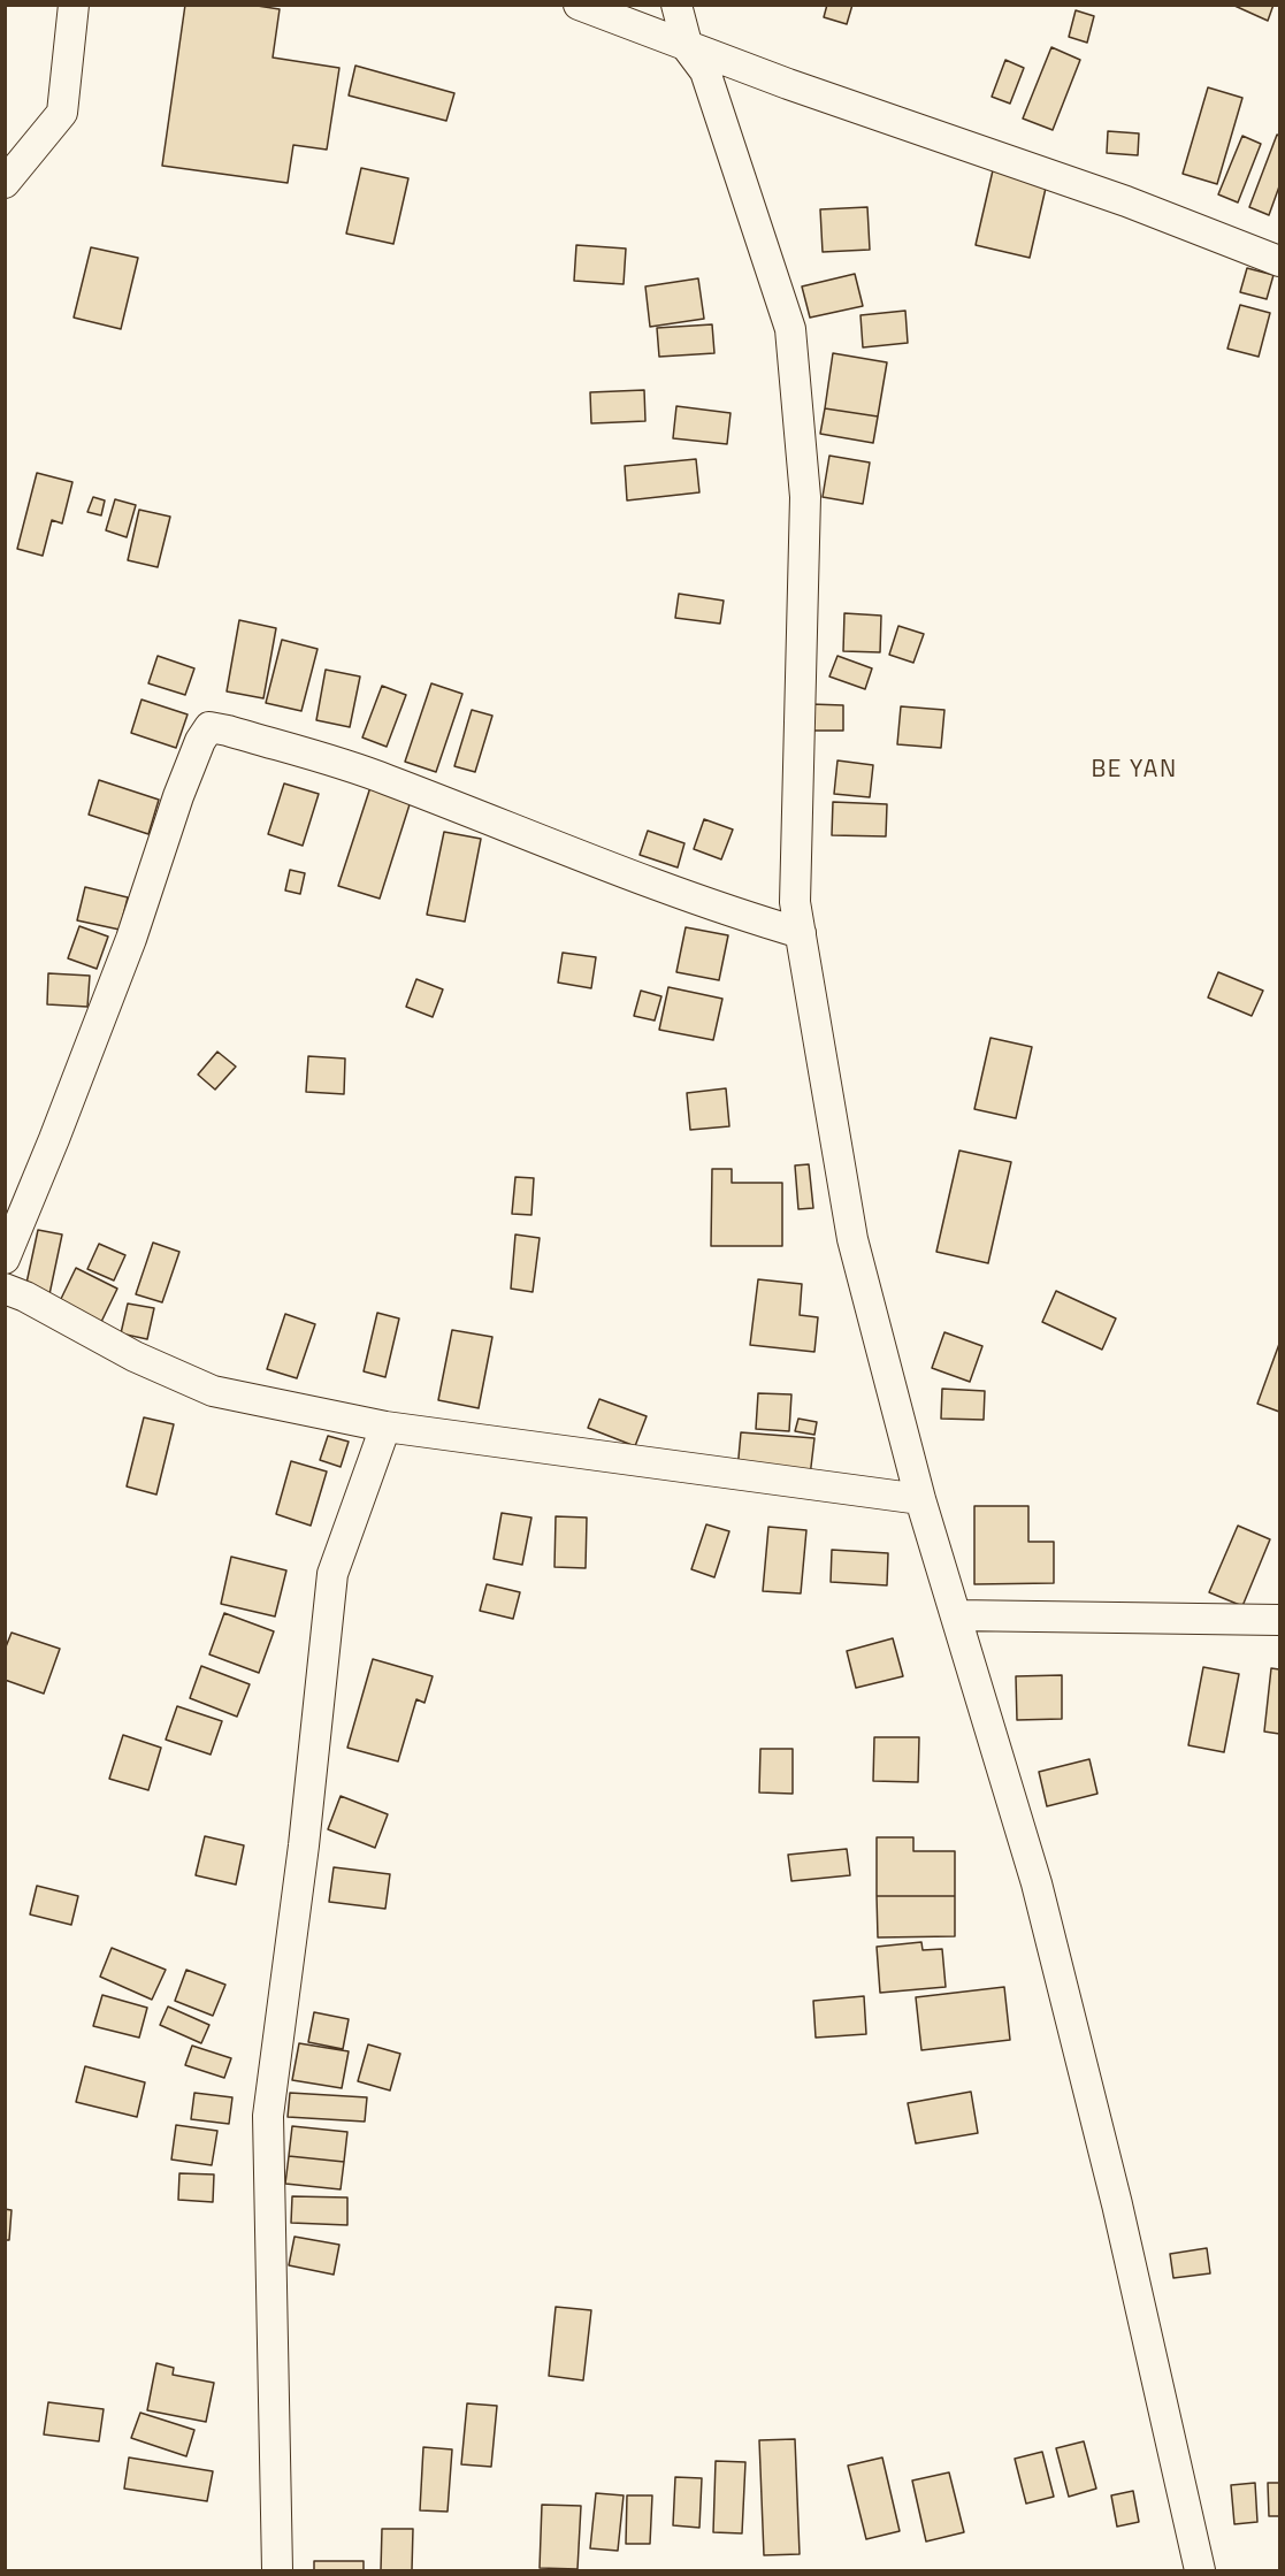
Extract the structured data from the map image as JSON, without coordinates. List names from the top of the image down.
{
  "districts": ["BE YAN"]
}
